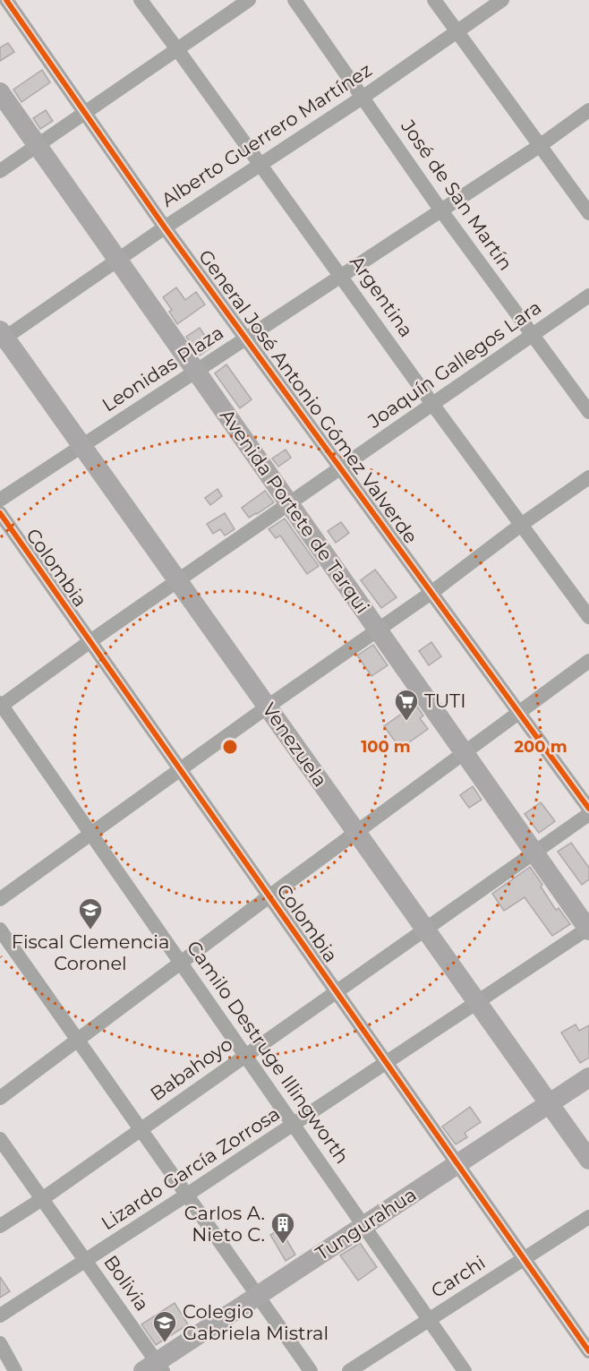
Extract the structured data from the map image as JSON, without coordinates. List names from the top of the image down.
{
  "streets": {
    "main road": ["Avenida Portete de Tarqui", "Venezuela", "Tungurahua"],
    "street": [
      "Alberto Guerrero Martínez",
      "José de San Martín",
      "Argentina",
      "Joaquín Gallegos Lara",
      "Leonidas Plaza",
      "General José Antonio Gómez Valverde",
      "Colombia",
      "Camilo Destruge Illingworth",
      "Babahoyo",
      "Lizardo García Zorrosa",
      "Carchi",
      "Bolivia"
    ]
  },
  "crossings": [
    ["Alberto Guerrero Martínez", "José de San Martín"],
    ["Alberto Guerrero Martínez", "Argentina"],
    ["Alberto Guerrero Martínez", "General José Antonio Gómez Valverde"],
    ["Alberto Guerrero Martínez", "Avenida Portete de Tarqui"],
    ["Alberto Guerrero Martínez", "Venezuela"],
    ["José de San Martín", "Joaquín Gallegos Lara"],
    ["José de San Martín", "Leonidas Plaza"],
    ["Argentina", "Joaquín Gallegos Lara"],
    ["Argentina", "Leonidas Plaza"],
    ["Joaquín Gallegos Lara", "General José Antonio Gómez Valverde"],
    ["Joaquín Gallegos Lara", "Avenida Portete de Tarqui"],
    ["Joaquín Gallegos Lara", "Colombia"],
    ["Joaquín Gallegos Lara", "Venezuela"],
    ["Joaquín Gallegos Lara", "Camilo Destruge Illingworth"],
    ["Leonidas Plaza", "General José Antonio Gómez Valverde"],
    ["Leonidas Plaza", "Avenida Portete de Tarqui"],
    ["Leonidas Plaza", "Venezuela"],
    ["Avenida Portete de Tarqui", "Babahoyo"],
    ["Avenida Portete de Tarqui", "Lizardo García Zorrosa"],
    ["Colombia", "Babahoyo"],
    ["Colombia", "Lizardo García Zorrosa"],
    ["Colombia", "Tungurahua"],
    ["Colombia", "Carchi"],
    ["Venezuela", "Babahoyo"],
    ["Venezuela", "Lizardo García Zorrosa"],
    ["Venezuela", "Tungurahua"],
    ["Camilo Destruge Illingworth", "Babahoyo"],
    ["Camilo Destruge Illingworth", "Lizardo García Zorrosa"],
    ["Camilo Destruge Illingworth", "Tungurahua"],
    ["Camilo Destruge Illingworth", "Carchi"],
    ["Babahoyo", "Bolivia"],
    ["Lizardo García Zorrosa", "Bolivia"],
    ["Tungurahua", "Bolivia"]
  ],
  "places": {
    "supermarket": ["TUTI"],
    "school or university": ["Fiscal Clemencia Coronel", "Colegio Gabriela Mistral"],
    "building": ["Carlos A. Nieto C."]
  },
  "rings": ["100 m", "200 m"]
}
